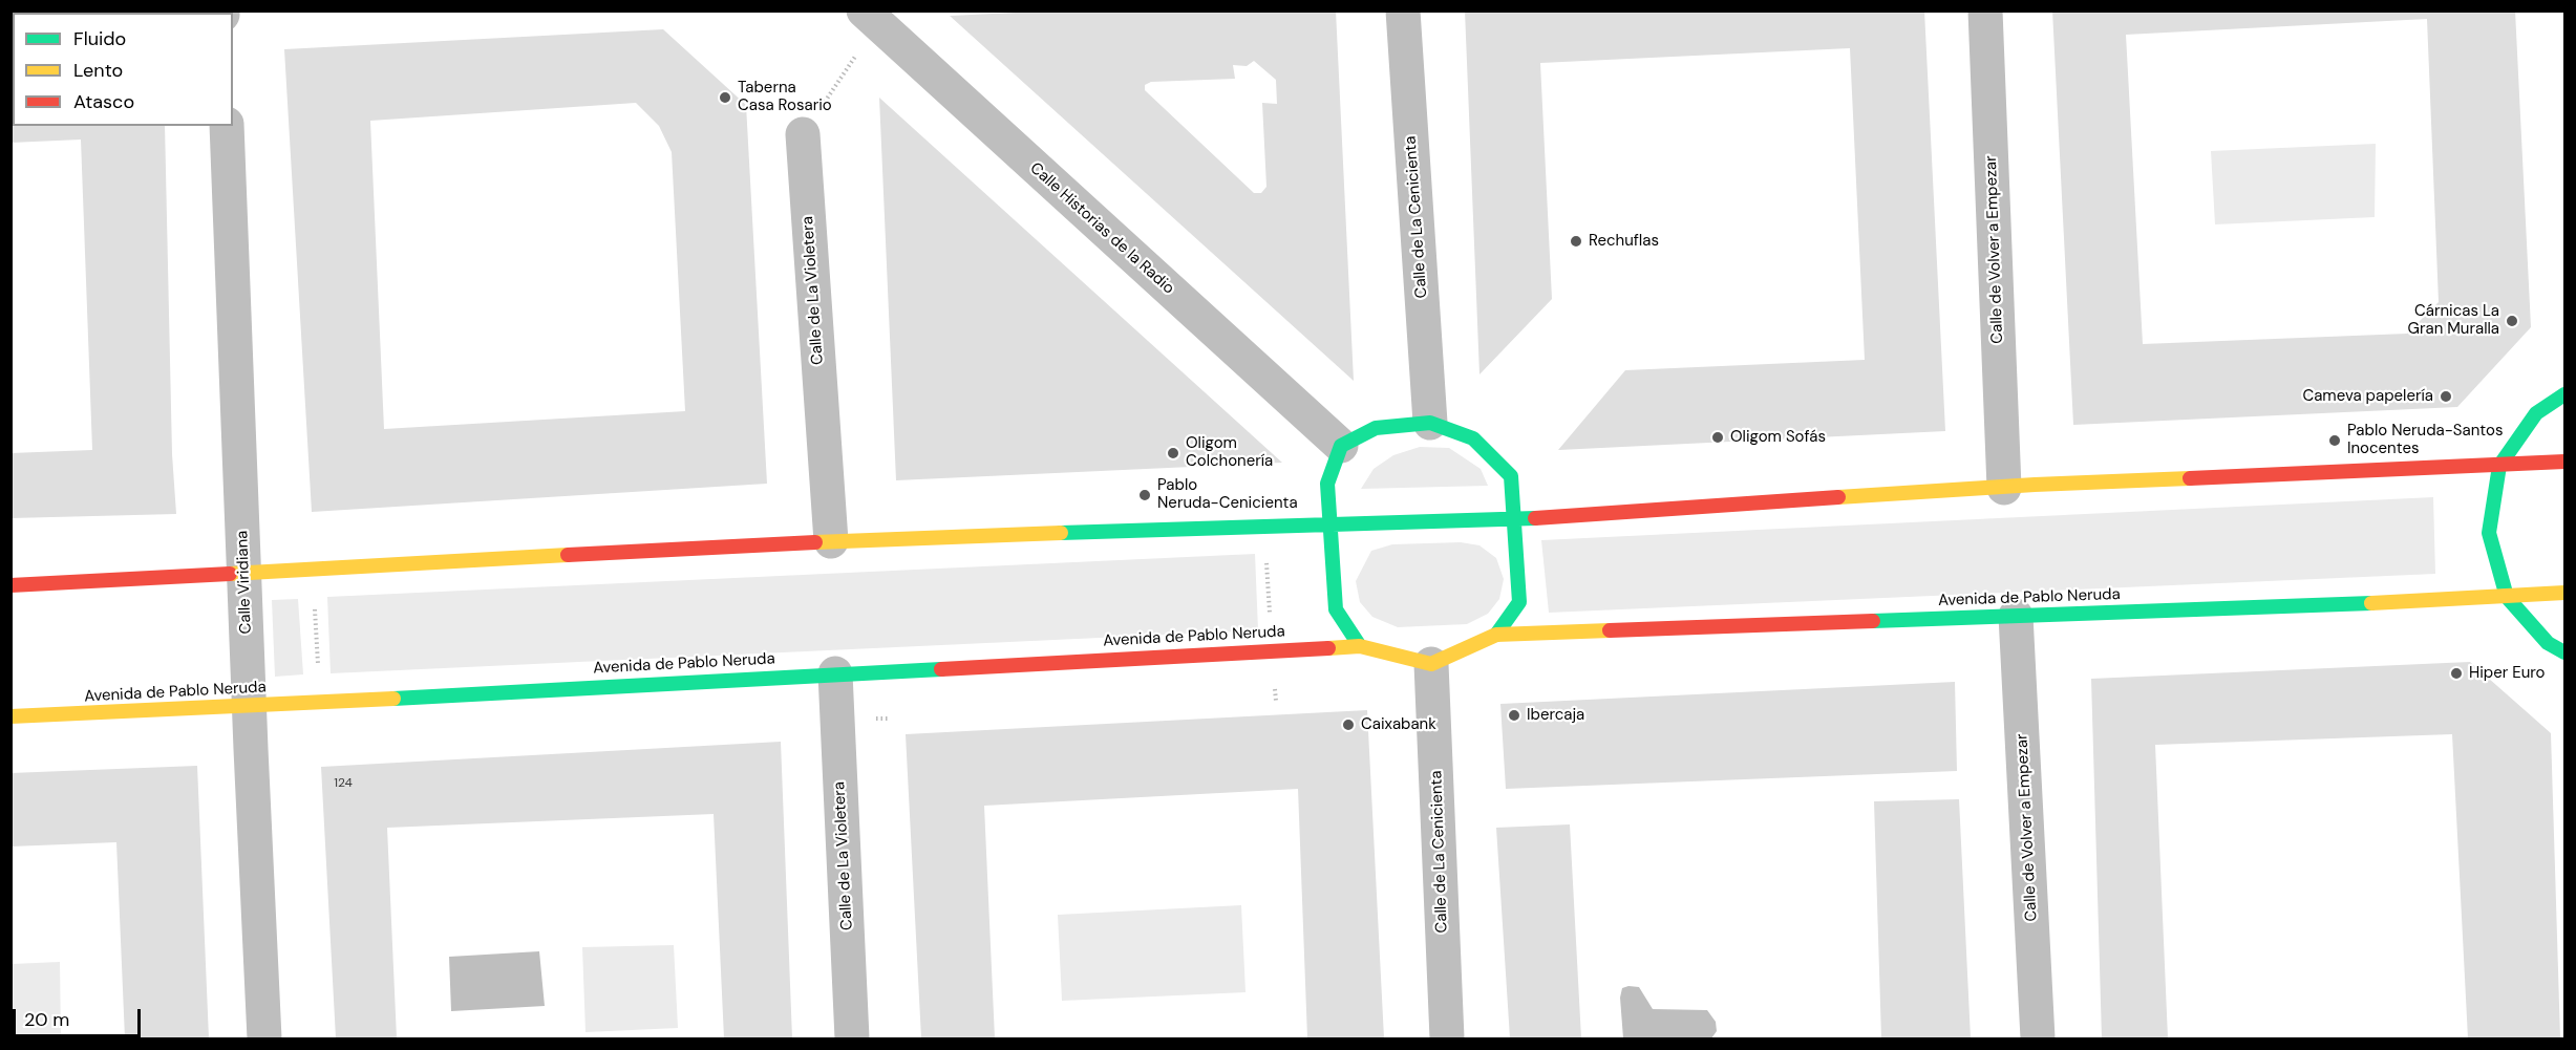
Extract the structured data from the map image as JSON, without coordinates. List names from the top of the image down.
{
  "streets": {
    "main road": ["Avenida de Pablo Neruda"],
    "street": [
      "Calle de La Cenicienta",
      "Calle Historias de la Radio",
      "Calle de Volver a Empezar",
      "Calle de La Violetera",
      "Calle Viridiana"
    ]
  },
  "crossings": [
    ["Calle de La Cenicienta", "Avenida de Pablo Neruda"],
    ["Calle Historias de la Radio", "Avenida de Pablo Neruda"],
    ["Calle de Volver a Empezar", "Avenida de Pablo Neruda"],
    ["Calle de La Violetera", "Avenida de Pablo Neruda"],
    ["Calle Viridiana", "Avenida de Pablo Neruda"]
  ],
  "places": [
    "Taberna Casa Rosario",
    "Rechuflas",
    "Cárnicas La Gran Muralla",
    "Cameva papelería",
    "Oligom Sofás",
    "Pablo Neruda-Santos Inocentes",
    "Oligom Colchonería",
    "Pablo Neruda-Cenicienta",
    "Hiper Euro",
    "Ibercaja",
    "Caixabank"
  ],
  "house_numbers": ["124"],
  "legend": ["Fluido", "Lento", "Atasco"],
  "scale_bar": "20 m"
}
